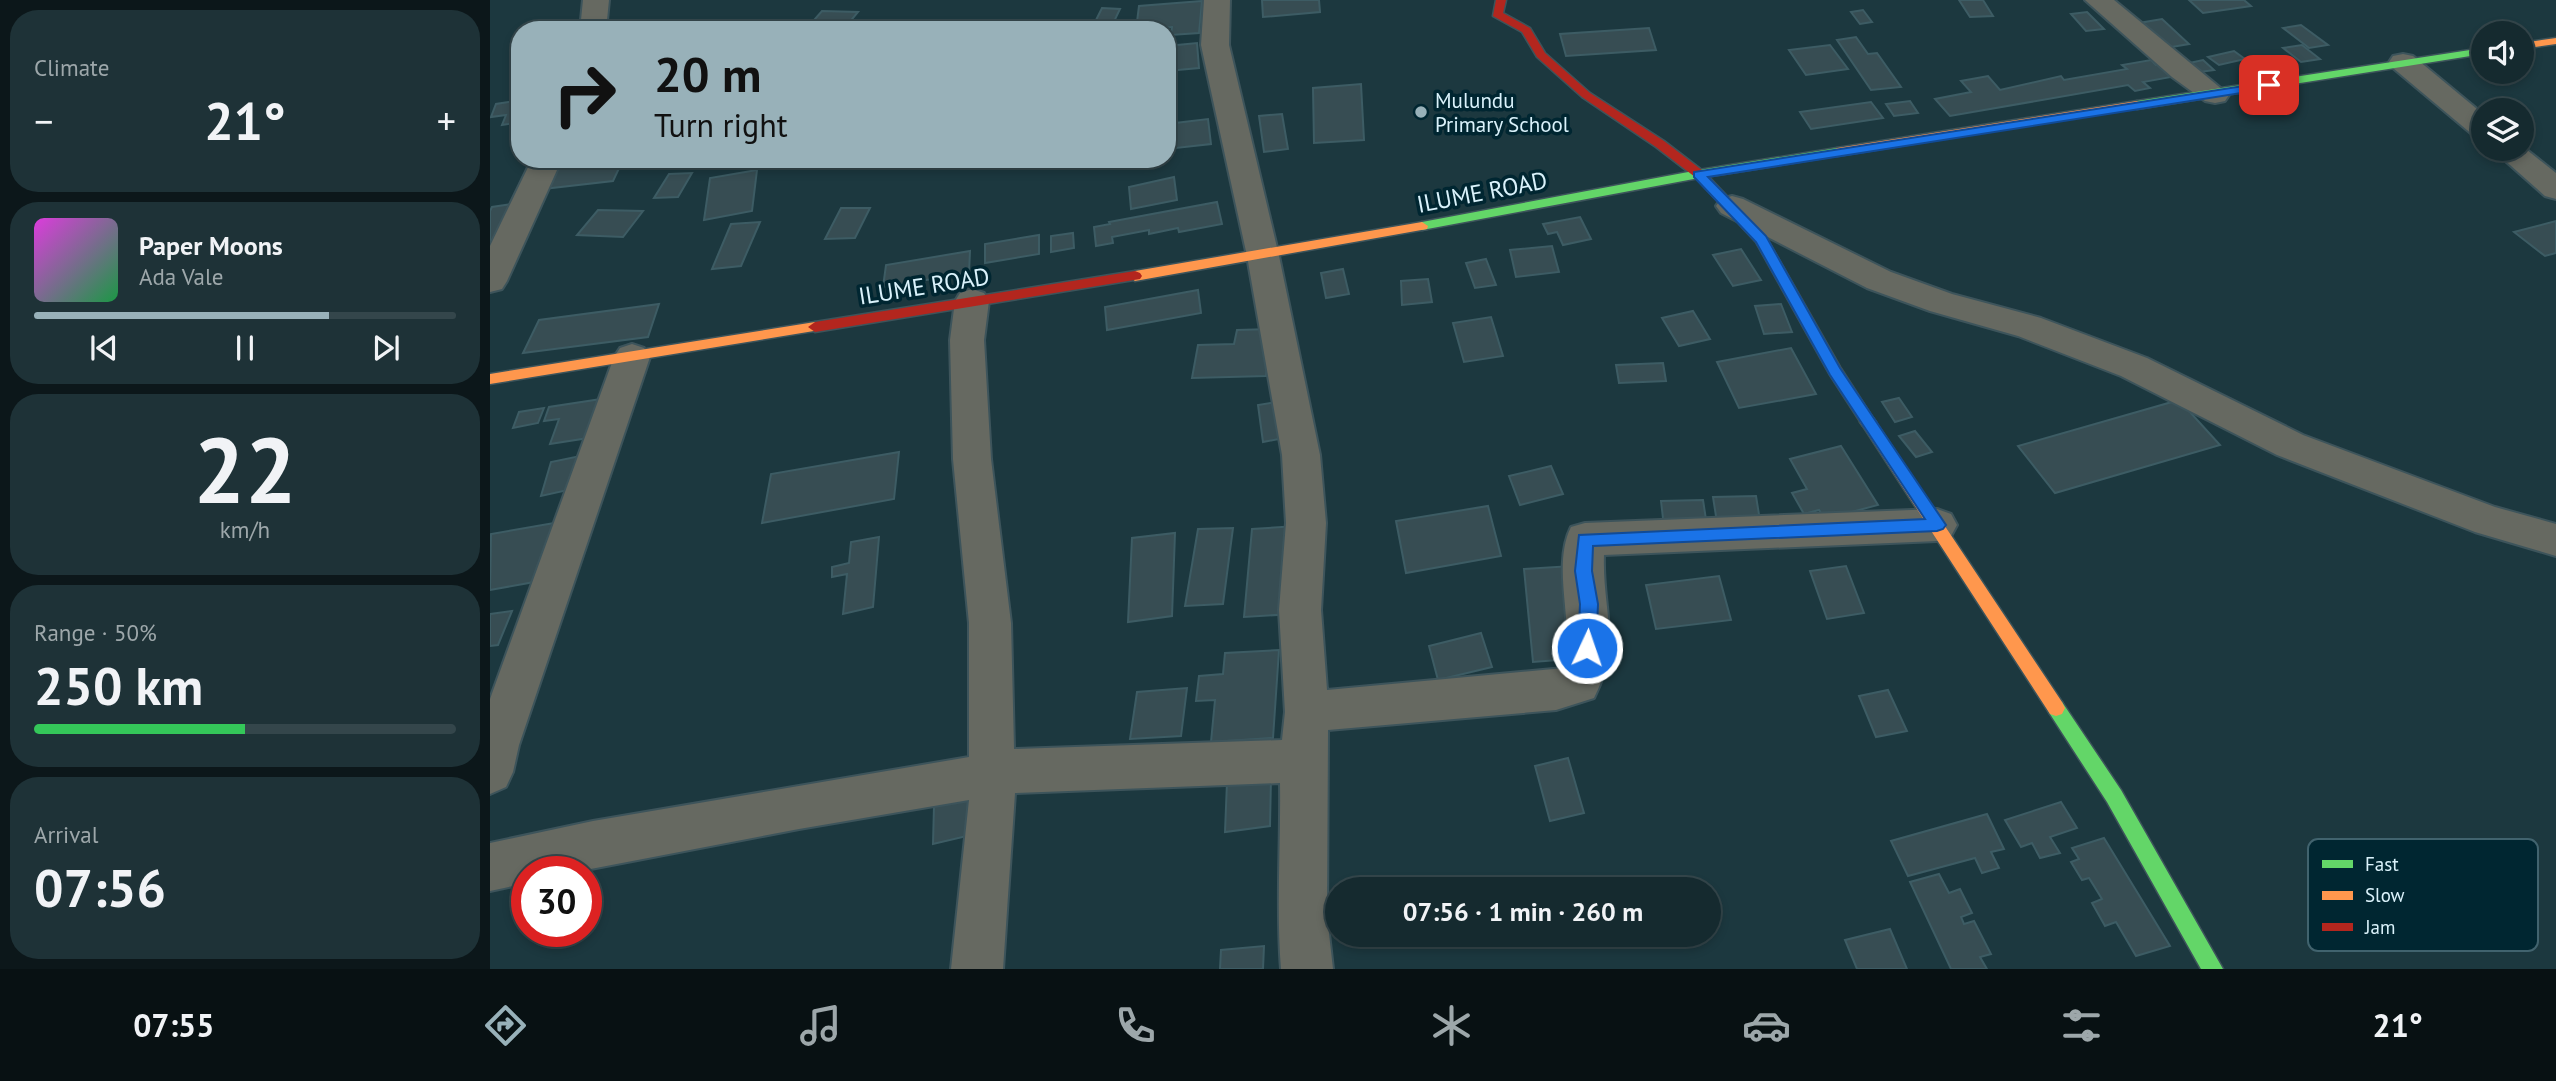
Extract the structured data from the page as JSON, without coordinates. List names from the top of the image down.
{
  "streets": {
    "street": ["ILUME ROAD"]
  },
  "places": ["Mulundu Primary School"],
  "legend": ["Fast", "Slow", "Jam"],
  "page": {
    "tile": [
      "Climate",
      ["22", "km/h"],
      ["Range · 50%", "250 km"],
      ["Arrival", "07:56"]
    ],
    "turn": ["20 m", "Turn right"],
    "heat": ["−", "21°", "+"],
    "song": ["Paper Moons", "Ada Vale"],
    "limit": "30",
    "trip": "07:56 · 1 min · 260 m",
    "tabs": ["07:55", "21°"]
  }
}
